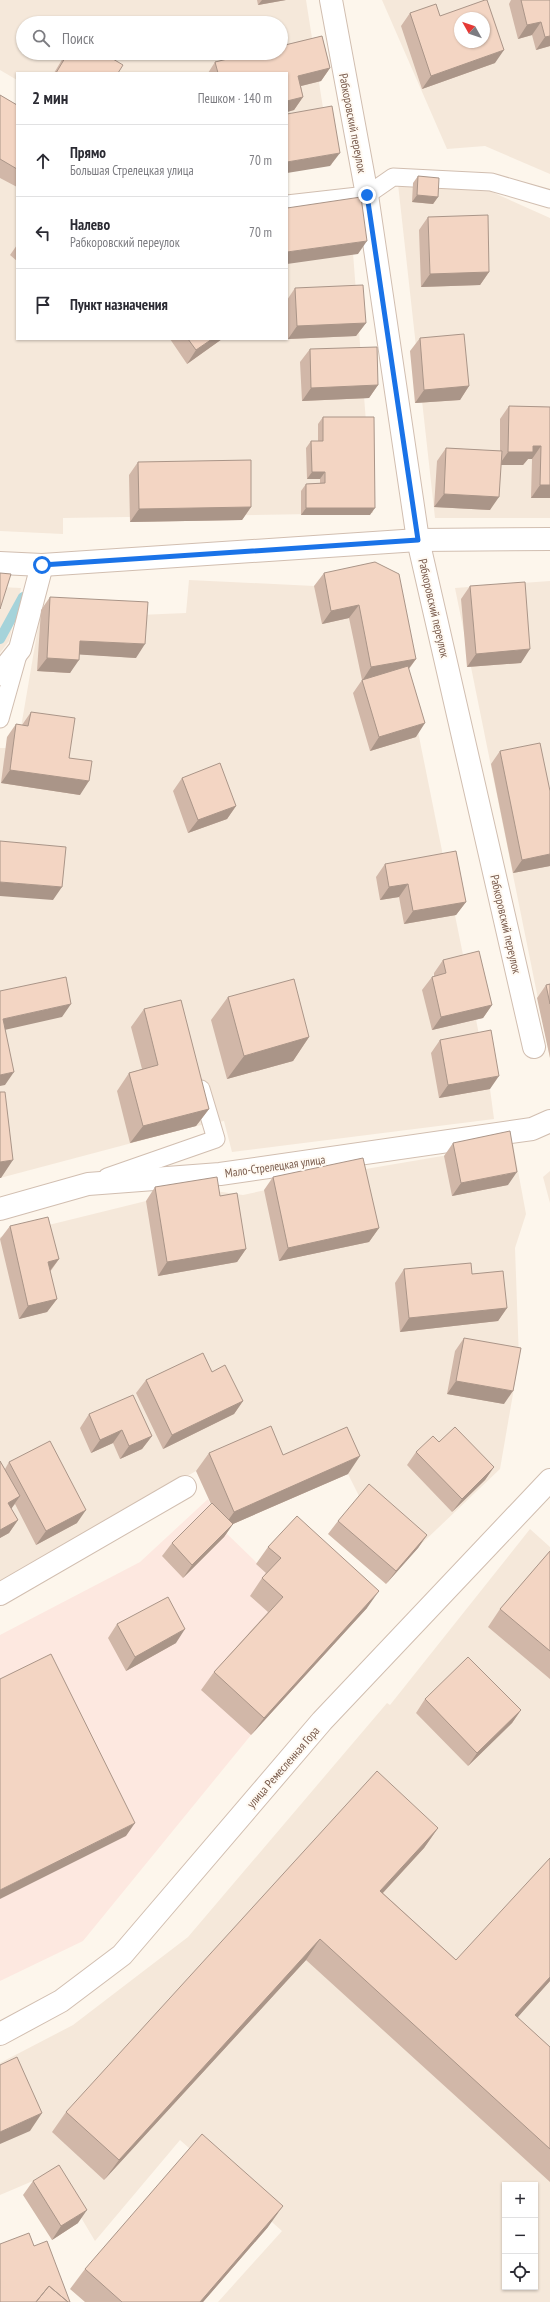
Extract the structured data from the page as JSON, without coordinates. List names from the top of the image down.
{
  "streets": {
    "street": ["Рабкоровский переулок", "Мало-Стрелецкая улица", "улица Ремесленная Гора"]
  },
  "north": "top left",
  "page": {
    "search": "Поиск",
    "heading": ["2 мин", "Пешком · 140 m"],
    "list": [
      ["Прямо", "Большая Стрелецкая улица", "70 m"],
      ["Налево", "Рабкоровский переулок", "70 m"],
      "Пункт назначения"
    ],
    "map_buttons": ["+", "−"]
  }
}
